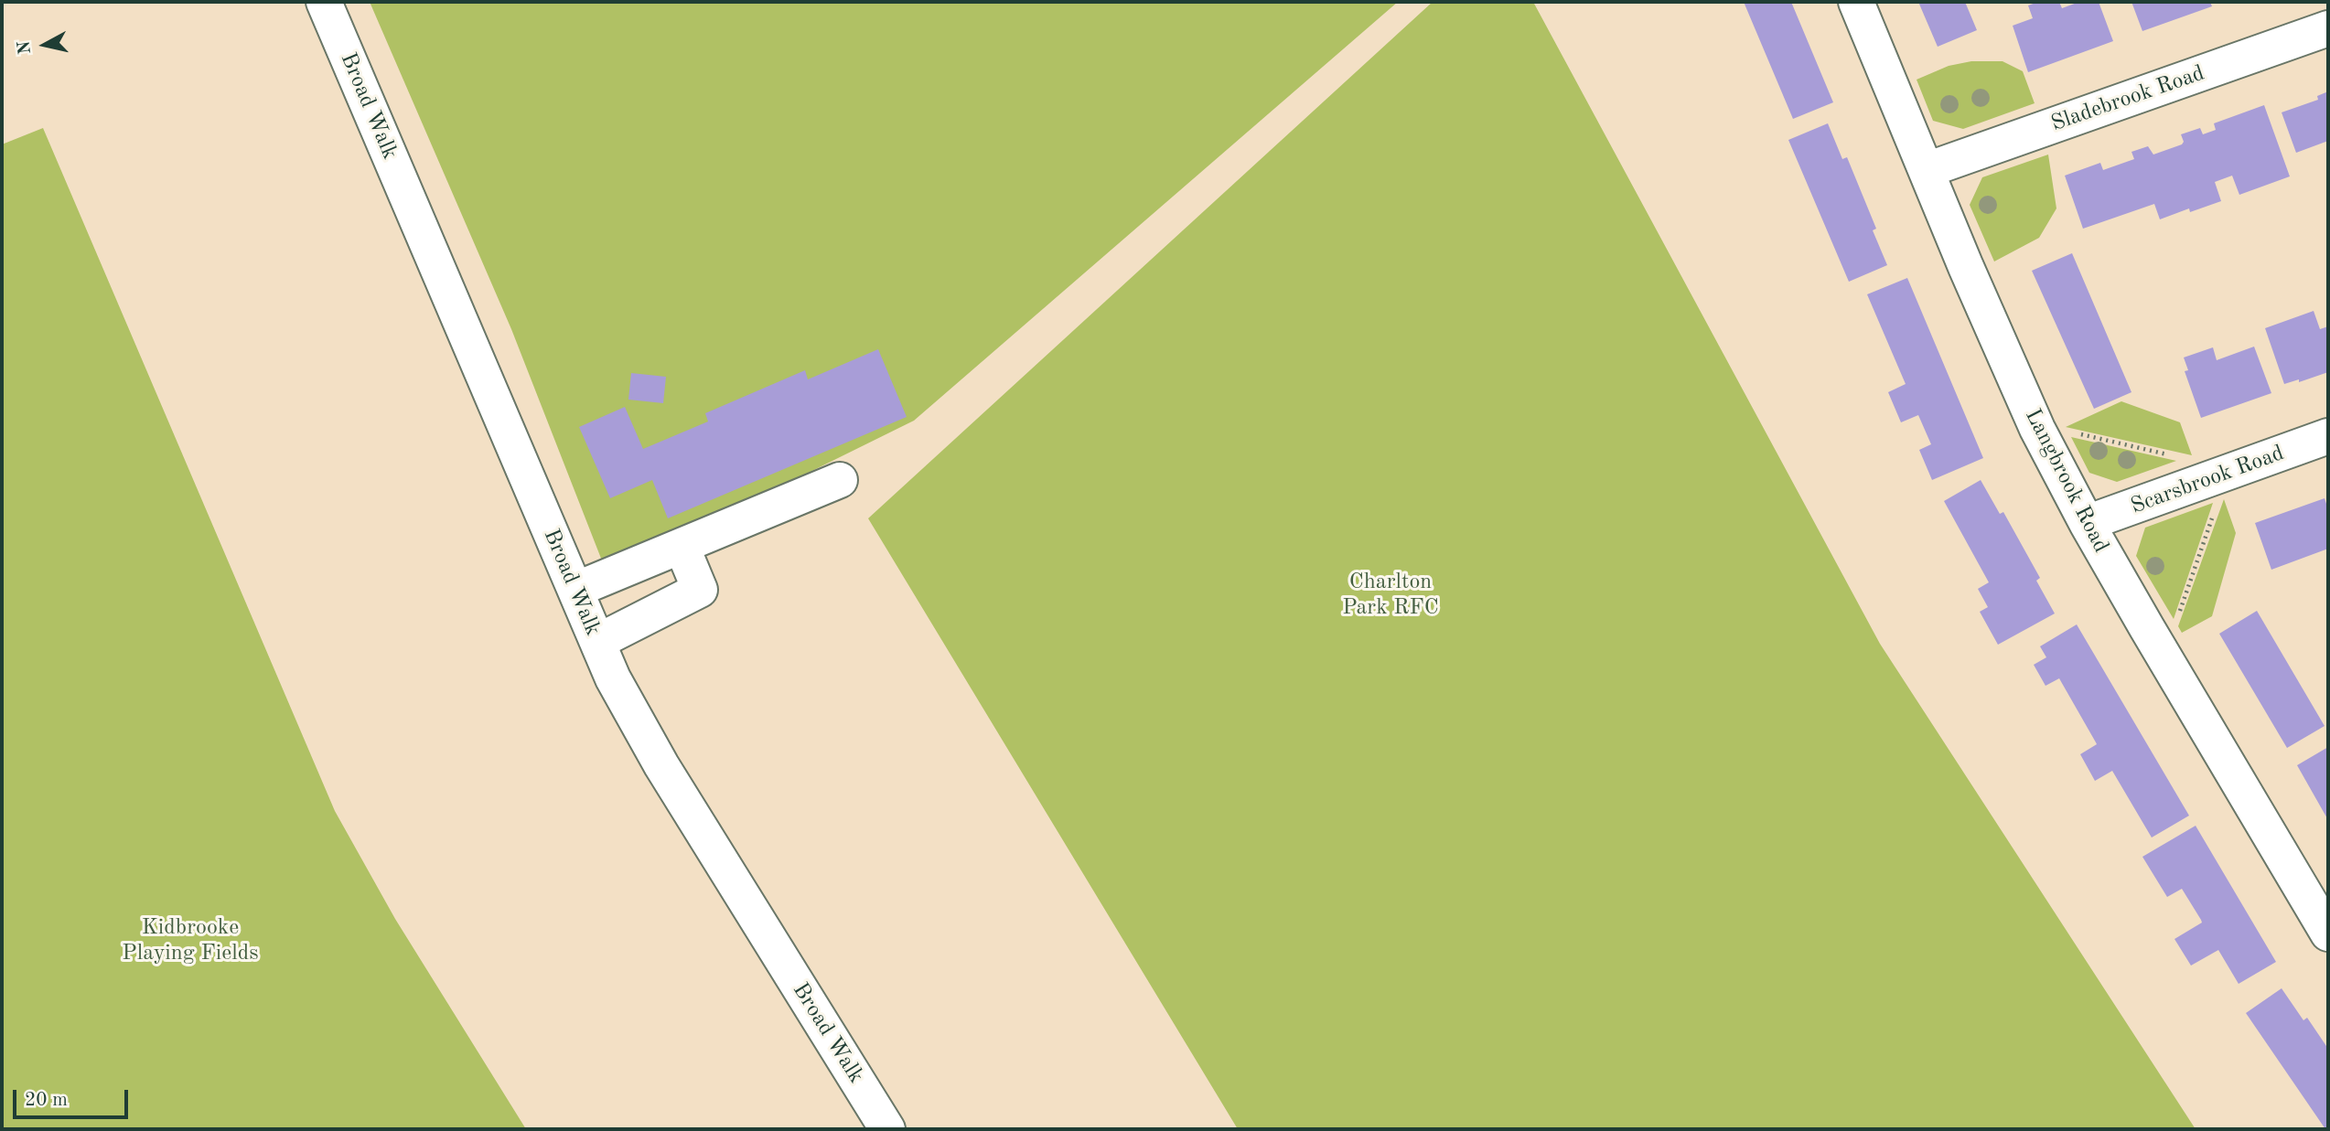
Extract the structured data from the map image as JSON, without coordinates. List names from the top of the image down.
{
  "streets": {
    "street": [
      "Sladebrook Road",
      "Broad Walk",
      "Scarsbrook Road",
      "Langbrook Road"
    ]
  },
  "crossings": [
    ["Sladebrook Road", "Langbrook Road"],
    ["Scarsbrook Road", "Langbrook Road"]
  ],
  "parks": ["Charlton Park RFC", "Kidbrooke Playing Fields"],
  "scale_bar": "20 m",
  "north": "left"
}
